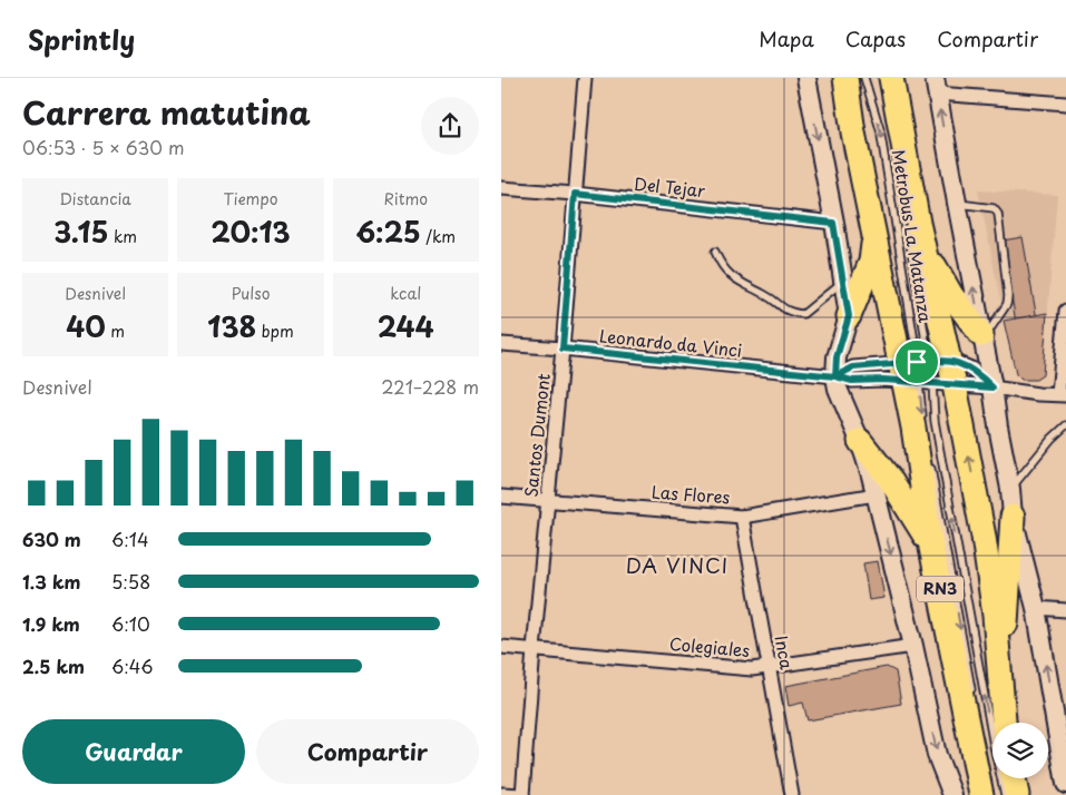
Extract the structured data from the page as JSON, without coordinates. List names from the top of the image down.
{
  "streets": {
    "highway": ["RN3"],
    "street": [
      "Del Tejar",
      "Leonardo da Vinci",
      "Santos Dumont",
      "Las Flores",
      "Colegiales",
      "Inca"
    ],
    "lane": ["Metrobus La Matanza"]
  },
  "crossings": [
    ["Del Tejar", "Santos Dumont"],
    ["Metrobus La Matanza", "Leonardo da Vinci"],
    ["Metrobus La Matanza", "RN3"],
    ["Leonardo da Vinci", "Santos Dumont"],
    ["Leonardo da Vinci", "RN3"],
    ["Santos Dumont", "Las Flores"],
    ["Santos Dumont", "Colegiales"],
    ["Las Flores", "Inca"],
    ["Colegiales", "Inca"]
  ],
  "districts": ["DA VINCI"],
  "page": {
    "header": "Sprintly",
    "nav": ["Mapa", "Capas", "Compartir"],
    "heading": ["Carrera matutina", "06:53 · 5 × 630 m"],
    "stats": [
      ["Distancia", "3.15 km"],
      ["Tiempo", "20:13"],
      ["Ritmo", "6:25 /km"],
      ["Desnivel", "40 m"],
      ["Pulso", "138 bpm"],
      ["kcal", "244"]
    ],
    "chart": ["Desnivel", "221–228 m"],
    "list": [
      {
        "name": "630 m",
        "note": "6:14"
      },
      {
        "name": "1.3 km",
        "note": "5:58"
      },
      {
        "name": "1.9 km",
        "note": "6:10"
      },
      {
        "name": "2.5 km",
        "note": "6:46"
      }
    ],
    "buttons": ["Guardar", "Compartir"]
  }
}
